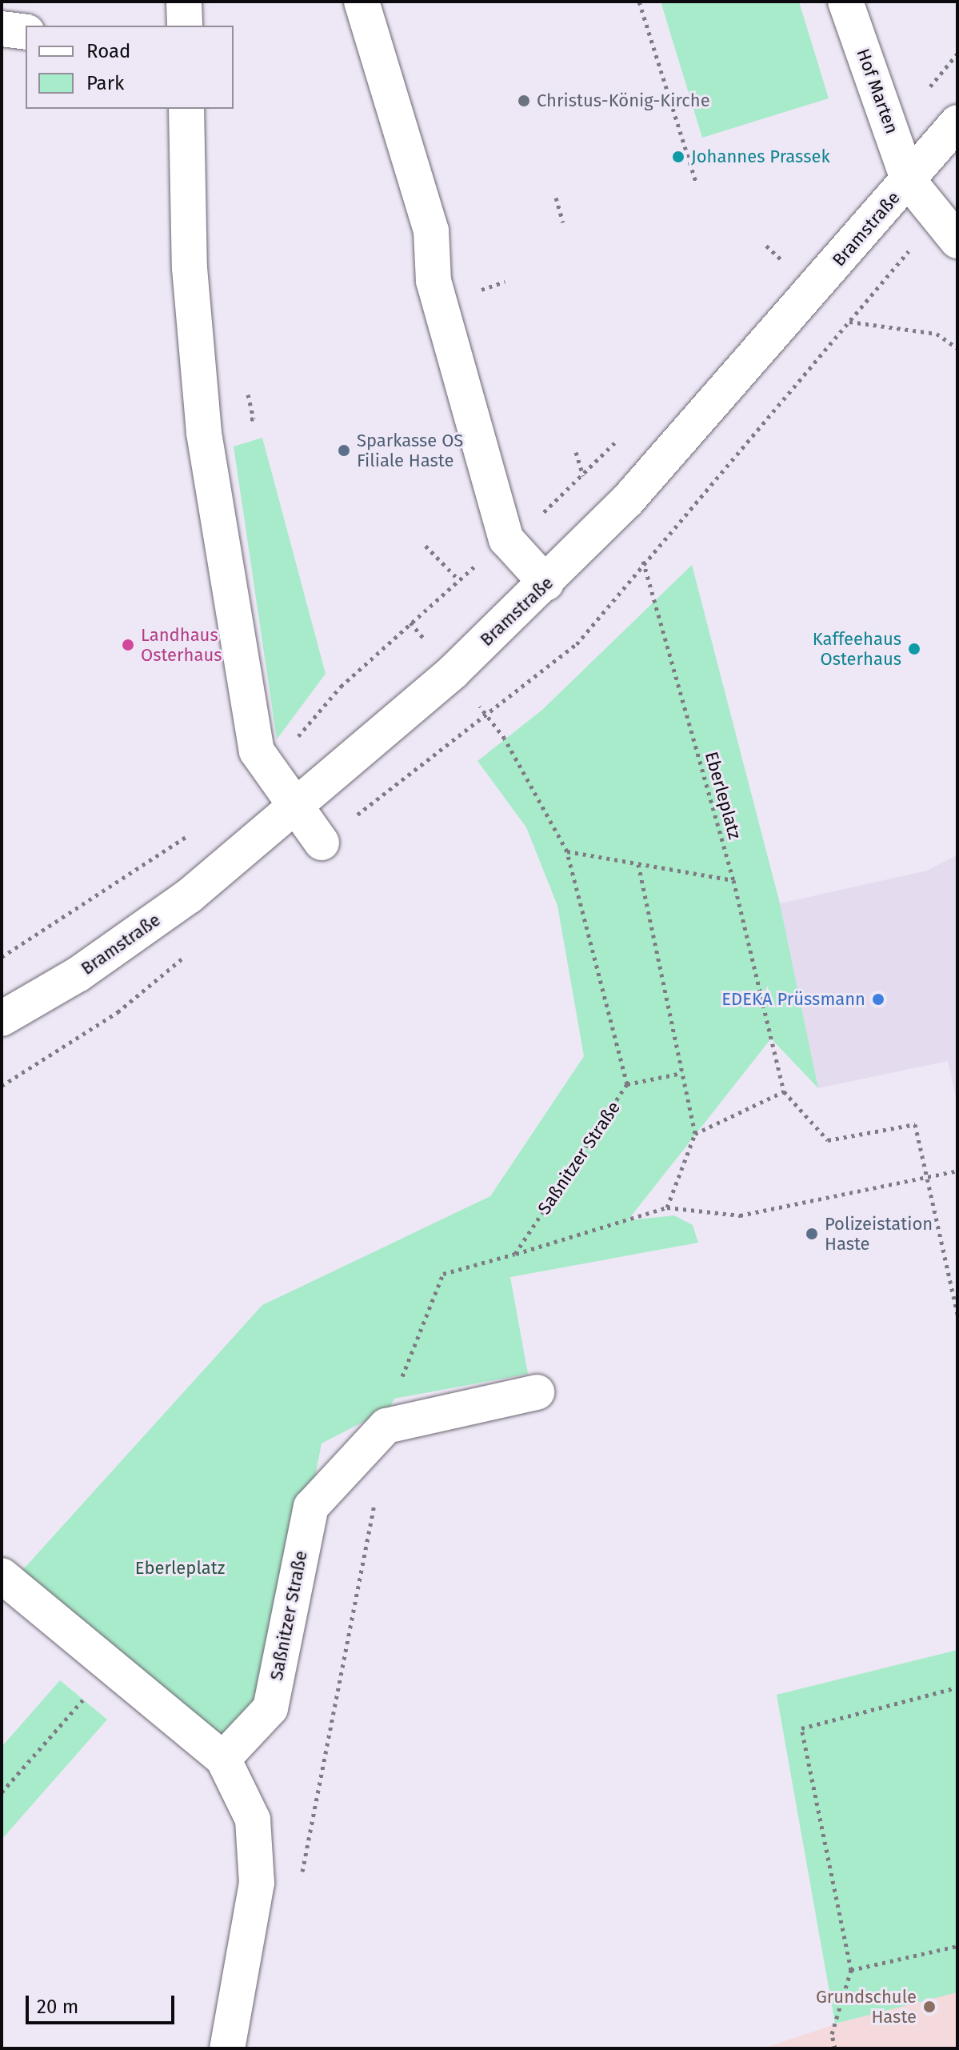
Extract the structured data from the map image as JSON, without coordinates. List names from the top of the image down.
{
  "streets": {
    "street": ["Hof Marten", "Bramstraße", "Saßnitzer Straße"],
    "path": ["Eberleplatz"]
  },
  "crossings": [
    ["Hof Marten", "Bramstraße"]
  ],
  "parks": ["Eberleplatz"],
  "places": [
    "Christus-König-Kirche",
    "Johannes Prassek",
    "Sparkasse OS Filiale Haste",
    "Landhaus Osterhaus",
    "Kaffeehaus Osterhaus",
    "EDEKA Prüssmann",
    "Polizeistation Haste",
    "Grundschule Haste"
  ],
  "legend": ["Road", "Park"],
  "scale_bar": "20 m"
}
